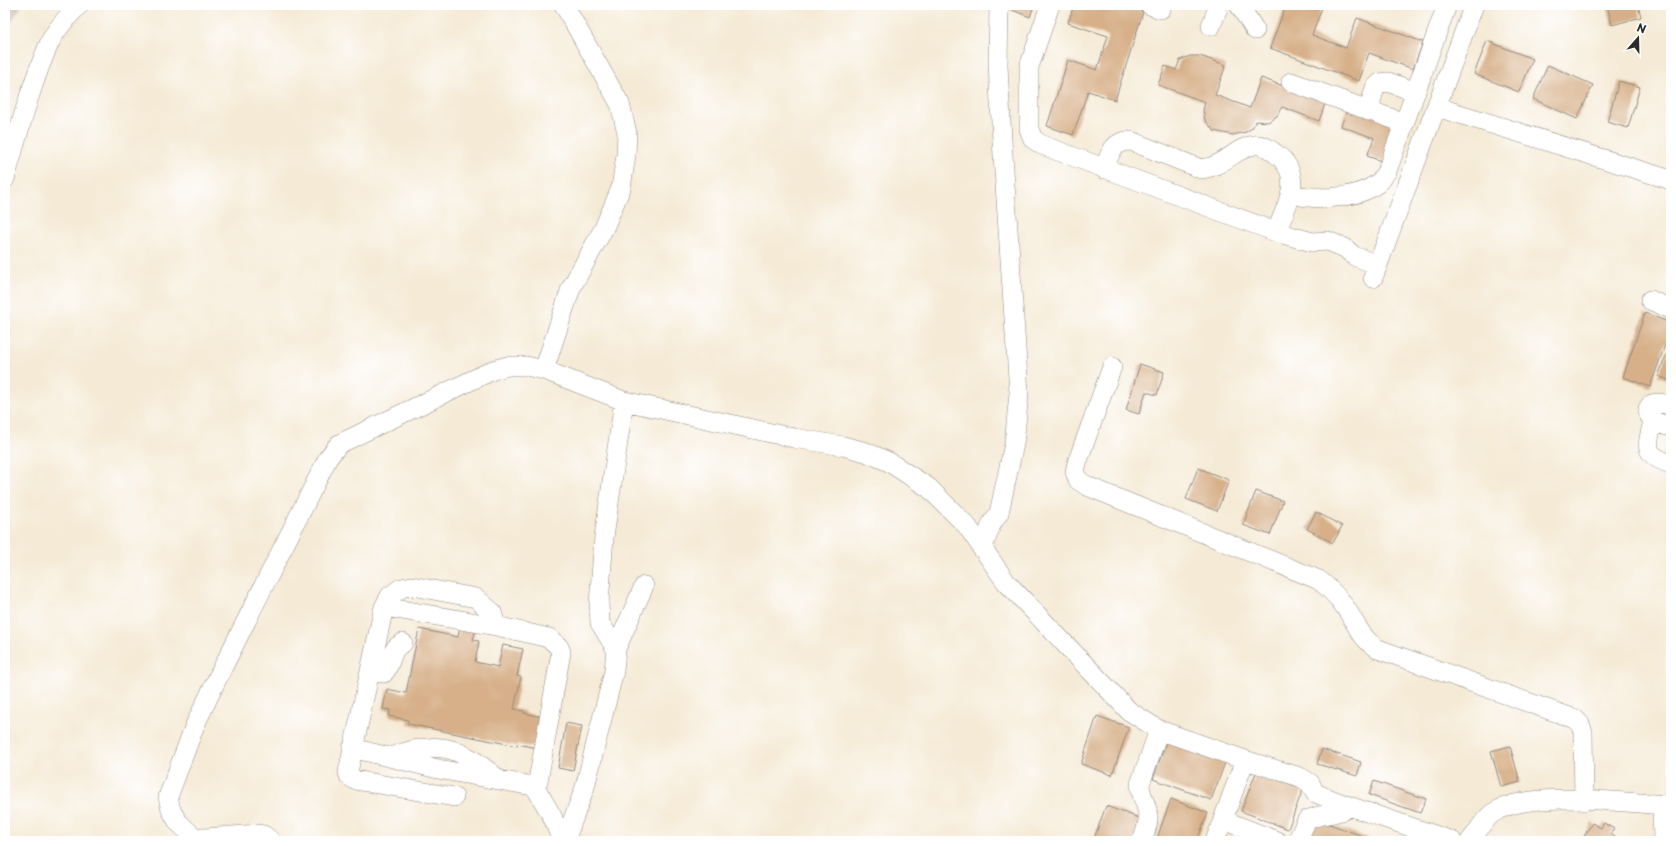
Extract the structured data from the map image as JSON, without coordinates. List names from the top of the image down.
{
  "north": "top"
}
